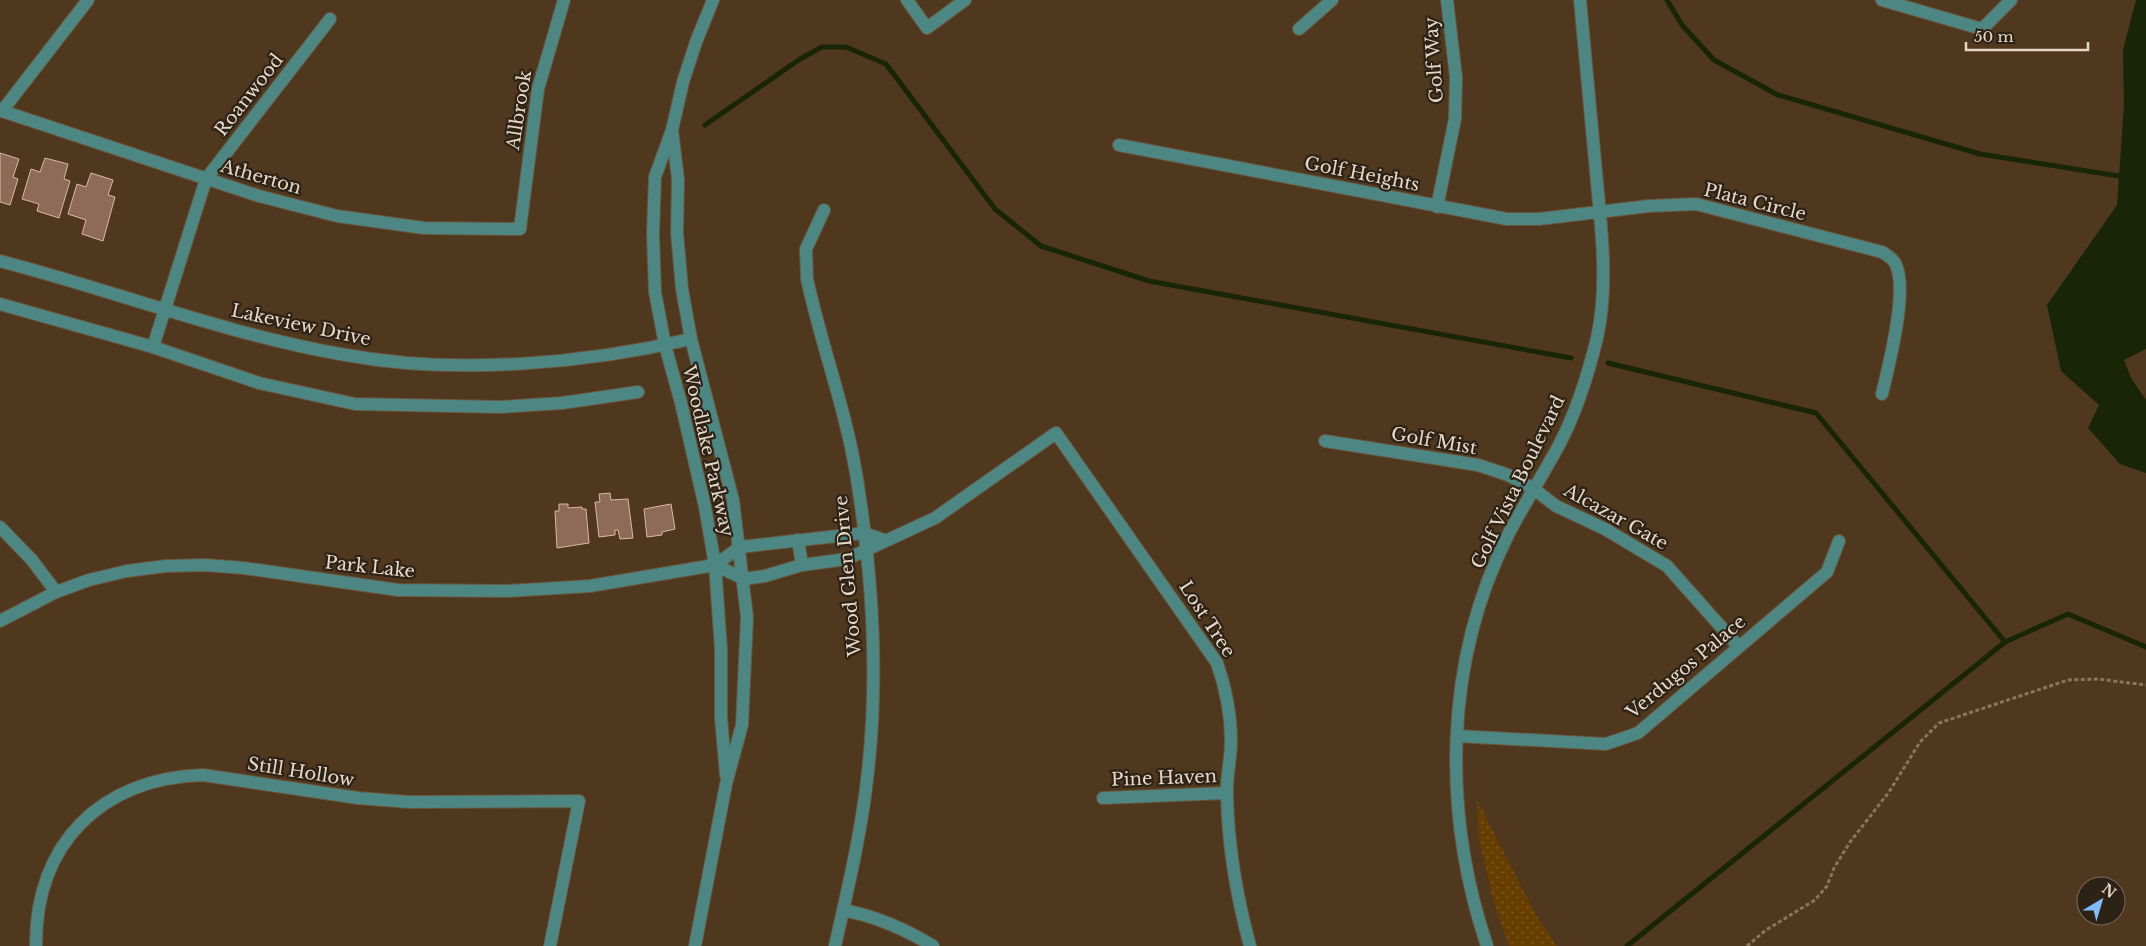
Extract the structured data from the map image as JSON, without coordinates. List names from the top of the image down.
{
  "streets": {
    "street": [
      "Golf Way",
      "Roanwood",
      "Allbrook",
      "Golf Heights",
      "Atherton",
      "Plata Circle",
      "Lakeview Drive",
      "Golf Mist",
      "Woodlake Parkway",
      "Golf Vista Boulevard",
      "Alcazar Gate",
      "Park Lake",
      "Wood Glen Drive",
      "Lost Tree",
      "Verdugos Palace",
      "Still Hollow",
      "Pine Haven"
    ]
  },
  "crossings": [
    ["Golf Way", "Golf Heights"],
    ["Roanwood", "Atherton"],
    ["Roanwood", "Lakeview Drive"],
    ["Allbrook", "Atherton"],
    ["Golf Heights", "Plata Circle"],
    ["Golf Heights", "Golf Vista Boulevard"],
    ["Plata Circle", "Golf Vista Boulevard"],
    ["Lakeview Drive", "Woodlake Parkway"],
    ["Golf Mist", "Golf Vista Boulevard"],
    ["Golf Mist", "Alcazar Gate"],
    ["Woodlake Parkway", "Park Lake"],
    ["Golf Vista Boulevard", "Alcazar Gate"],
    ["Golf Vista Boulevard", "Verdugos Palace"],
    ["Alcazar Gate", "Verdugos Palace"],
    ["Lost Tree", "Pine Haven"]
  ],
  "scale_bar": "50 m",
  "north": "top right"
}
